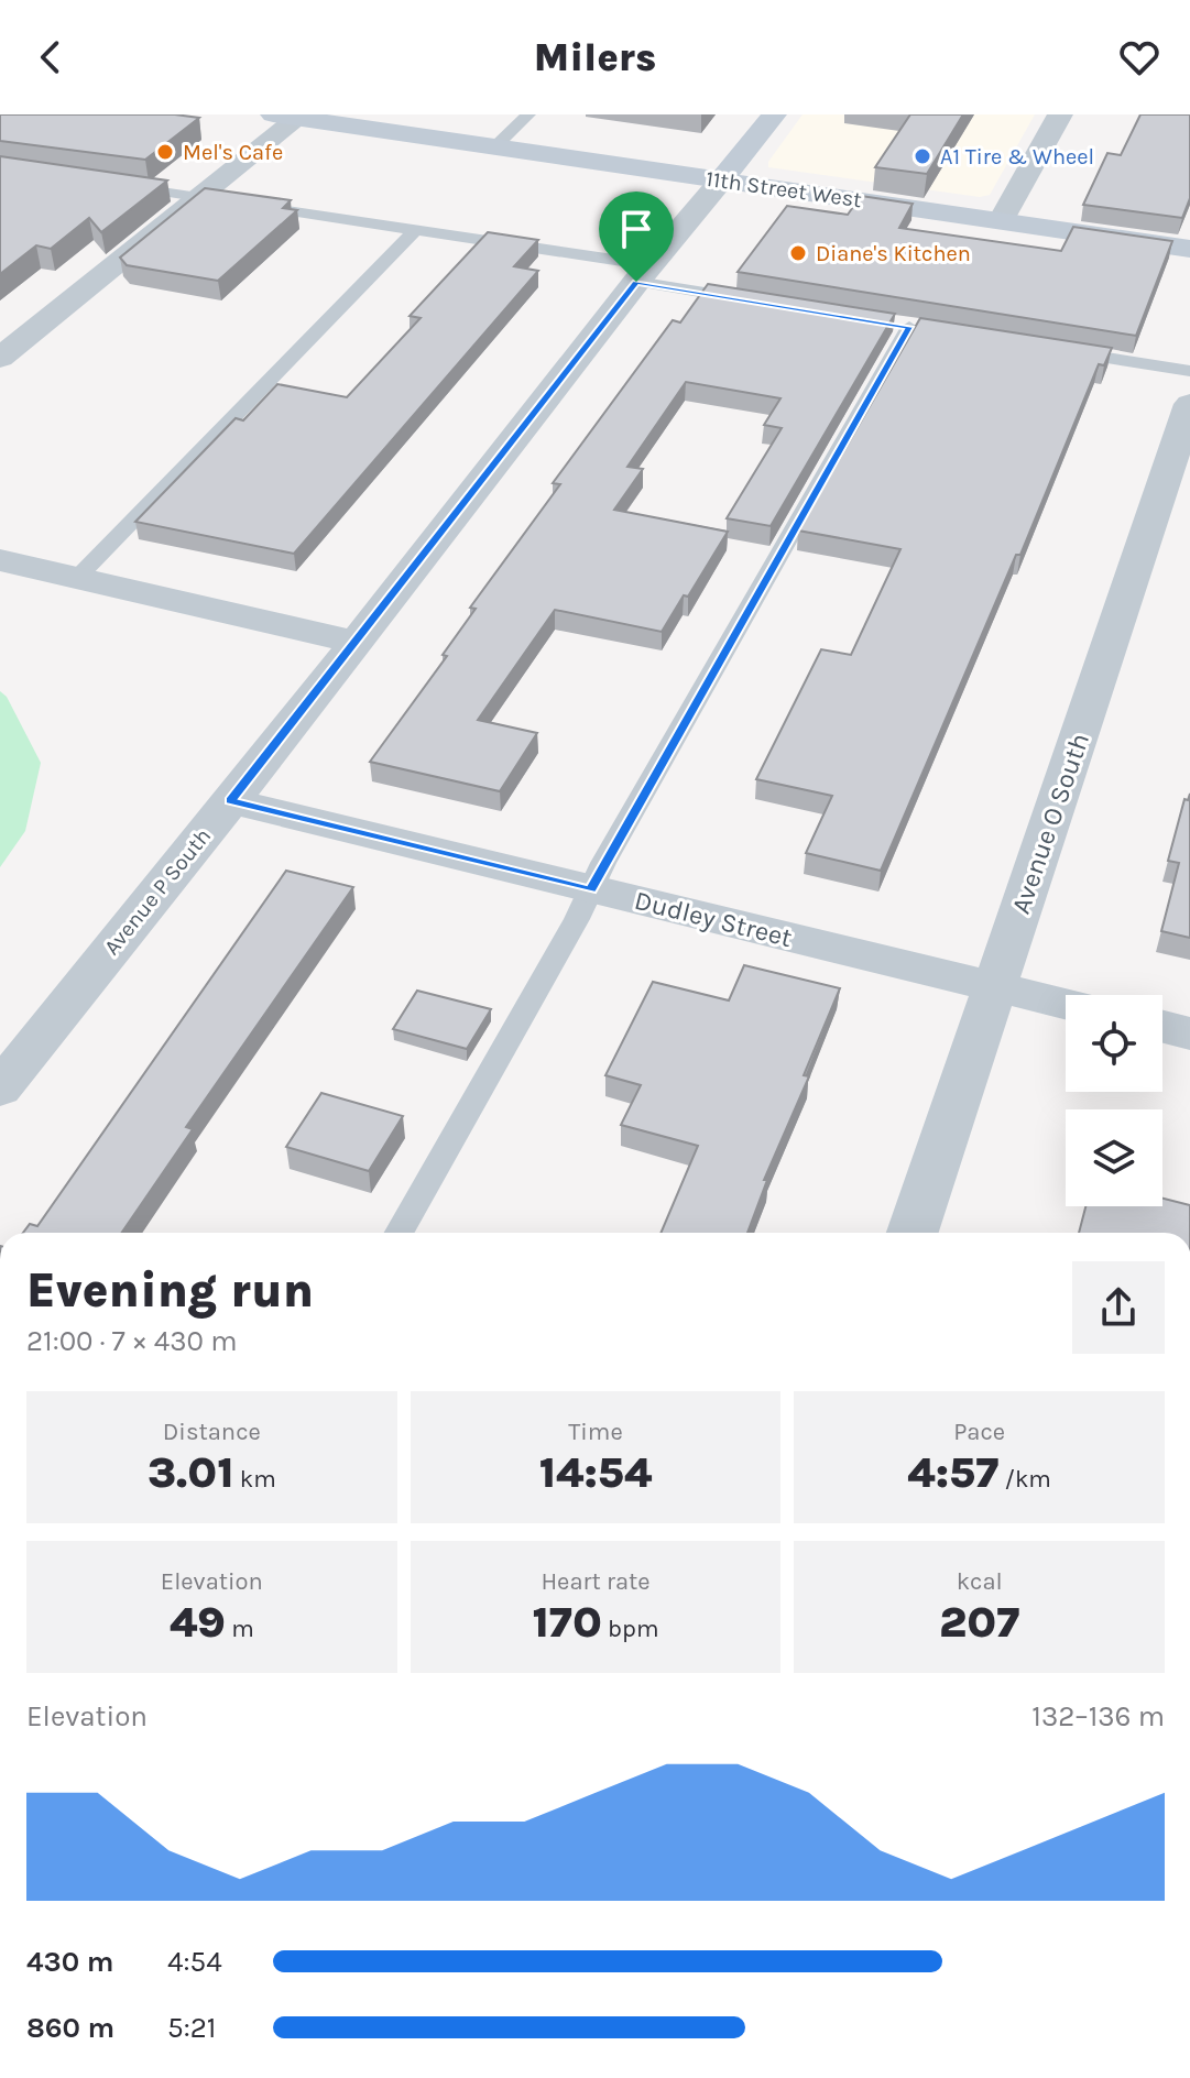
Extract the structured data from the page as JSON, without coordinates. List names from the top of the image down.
{
  "streets": {
    "main road": ["11th Street West", "Avenue P South"],
    "street": ["Avenue O South", "Dudley Street"]
  },
  "crossings": [
    ["11th Street West", "Avenue P South"],
    ["Avenue O South", "Dudley Street"],
    ["Avenue P South", "Dudley Street"]
  ],
  "places": ["Mel's Cafe", "A1 Tire & Wheel", "Diane's Kitchen"],
  "page": {
    "header": "Milers",
    "heading": ["Evening run", "21:00 · 7 × 430 m"],
    "stats": [
      ["Distance", "3.01 km"],
      ["Time", "14:54"],
      ["Pace", "4:57 /km"],
      ["Elevation", "49 m"],
      ["Heart rate", "170 bpm"],
      ["kcal", "207"]
    ],
    "chart": ["Elevation", "132–136 m"],
    "list": [
      {
        "name": "430 m",
        "note": "4:54"
      },
      {
        "name": "860 m",
        "note": "5:21"
      }
    ]
  }
}
